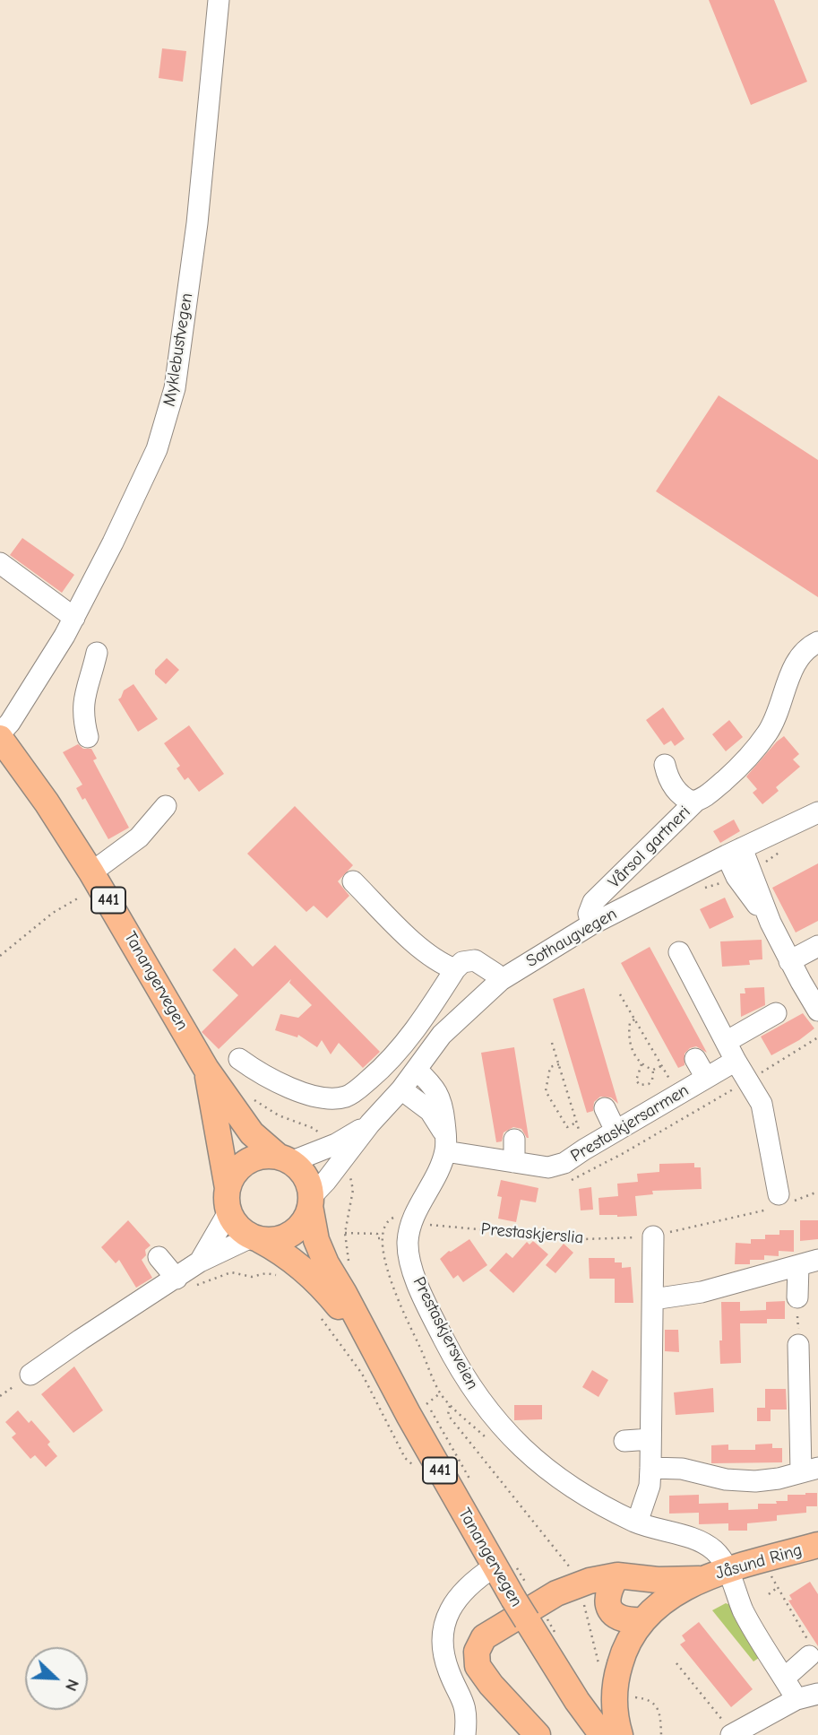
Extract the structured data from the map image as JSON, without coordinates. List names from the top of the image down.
{
  "streets": {
    "main road": ["441", "Tanangervegen", "Jåsund Ring"],
    "street": [
      "Myklebustvegen",
      "Vårsol gartneri",
      "Sothaugvegen",
      "Prestaskjersarmen",
      "Prestaskjersveien"
    ],
    "path": ["Prestaskjerslia"]
  },
  "crossings": [
    ["Myklebustvegen", "Tanangervegen"],
    ["Vårsol gartneri", "Sothaugvegen"],
    ["441", "Sothaugvegen"],
    ["441", "Tanangervegen"],
    ["Sothaugvegen", "Tanangervegen"],
    ["Sothaugvegen", "Prestaskjersveien"],
    ["Prestaskjersarmen", "Prestaskjersveien"],
    ["Prestaskjerslia", "Prestaskjersveien"],
    ["Prestaskjersveien", "Jåsund Ring"]
  ],
  "north": "bottom right"
}
